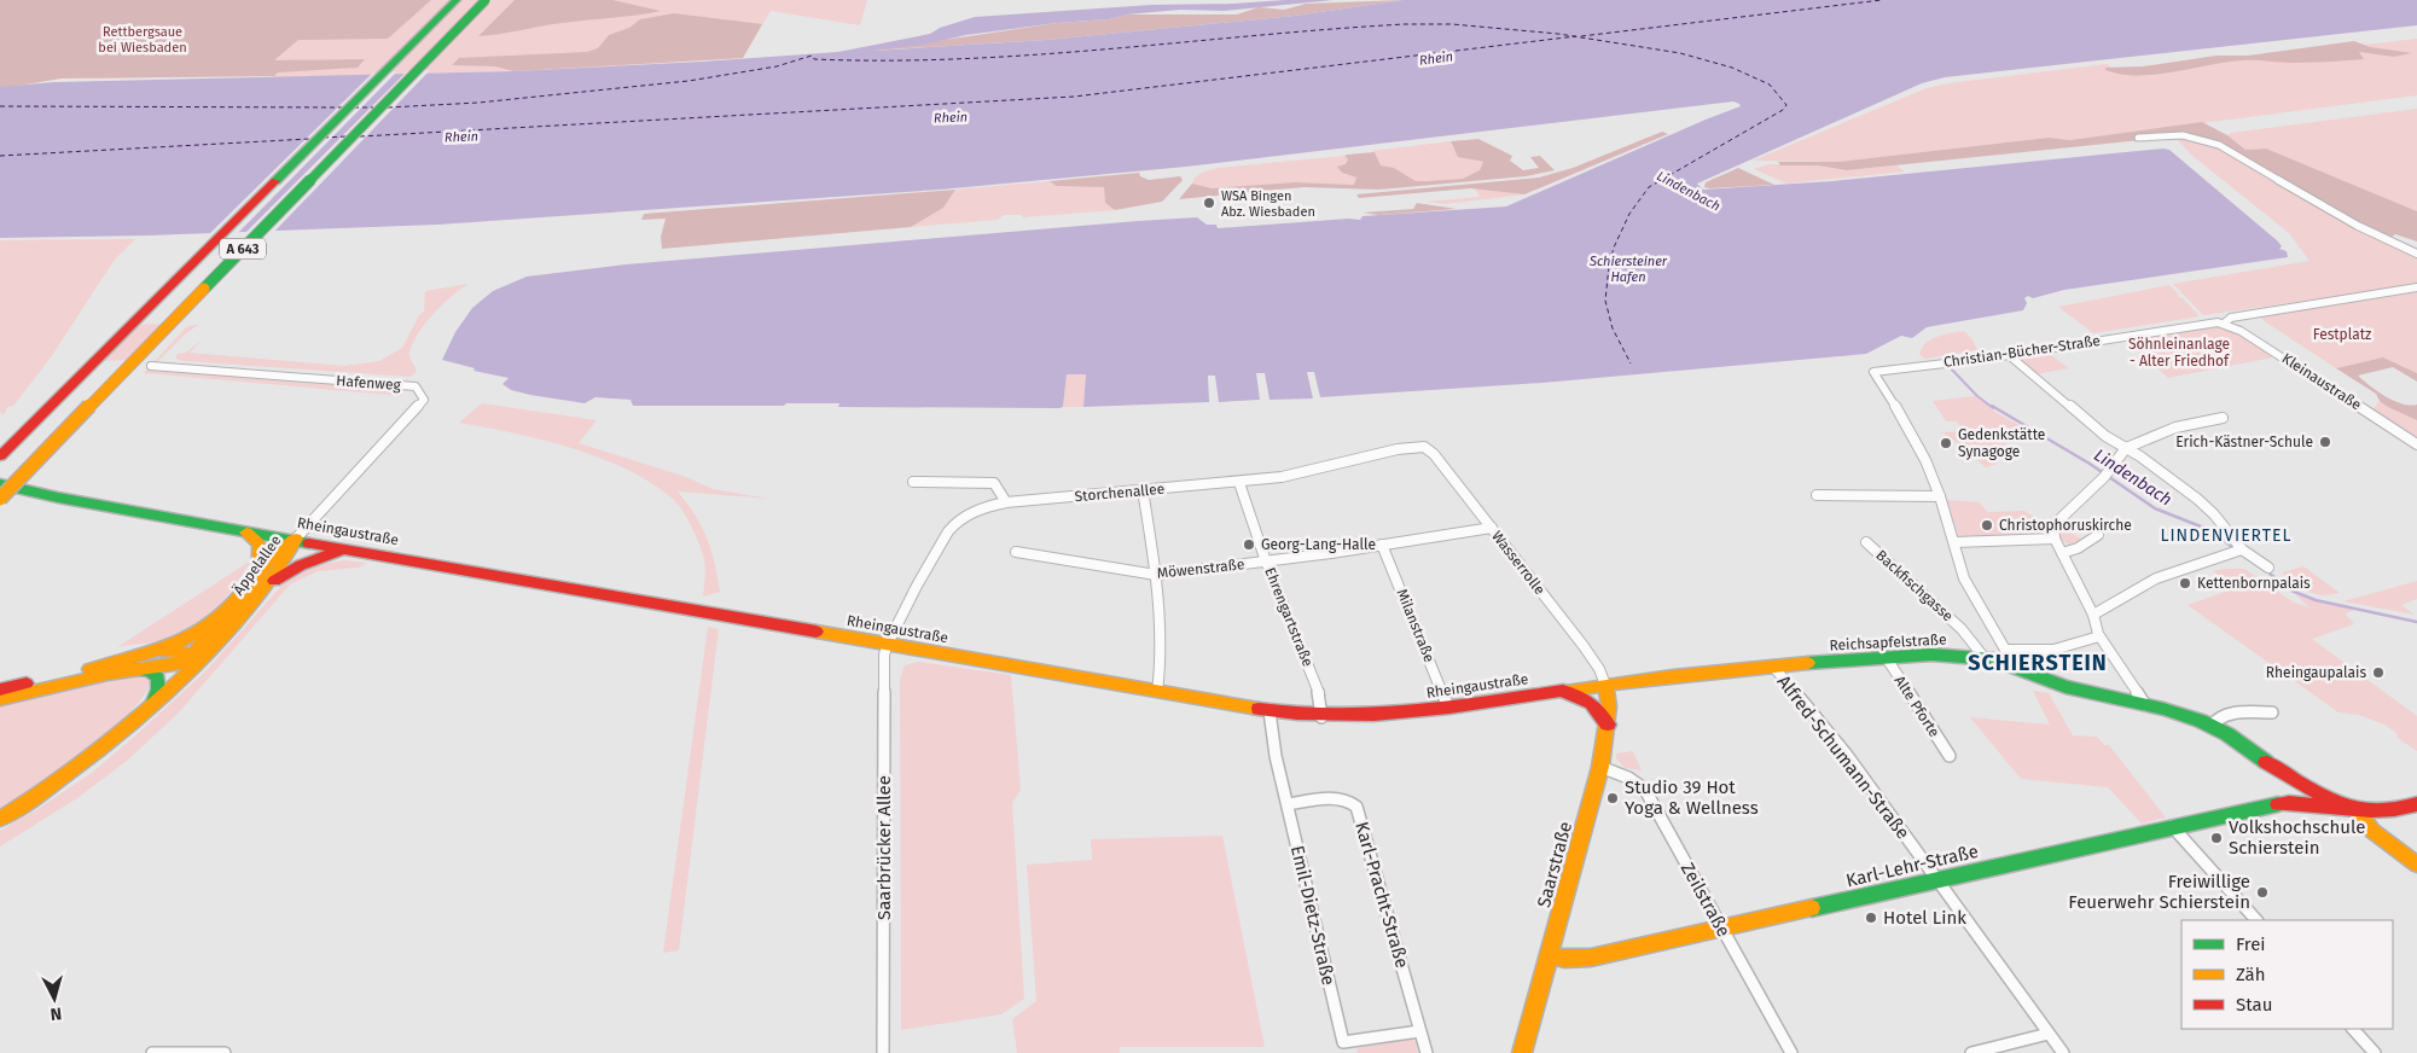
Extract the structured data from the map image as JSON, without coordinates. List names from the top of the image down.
{
  "streets": {
    "main road": [
      "A 643",
      "Rheingaustraße",
      "Äppelallee",
      "Reichsapfelstraße",
      "Saarstraße",
      "Karl-Lehr-Straße"
    ],
    "street": [
      "Christian-Bücher-Straße",
      "Kleinaustraße",
      "Hafenweg",
      "Storchenallee",
      "Wasserrolle",
      "Möwenstraße",
      "Backfischgasse",
      "Ehrengartstraße",
      "Milanstraße",
      "Alte Pforte",
      "Alfred-Schumann-Straße",
      "Saarbrücker Allee",
      "Karl-Pracht-Straße",
      "Zeilstraße",
      "Emil-Dietz-Straße"
    ]
  },
  "crossings": [
    ["Christian-Bücher-Straße", "Kleinaustraße"],
    ["Hafenweg", "Rheingaustraße"],
    ["Hafenweg", "Äppelallee"],
    ["Storchenallee", "Rheingaustraße"],
    ["Storchenallee", "Wasserrolle"],
    ["Storchenallee", "Ehrengartstraße"],
    ["Storchenallee", "Saarbrücker Allee"],
    ["Rheingaustraße", "Wasserrolle"],
    ["Rheingaustraße", "Äppelallee"],
    ["Rheingaustraße", "Ehrengartstraße"],
    ["Rheingaustraße", "Milanstraße"],
    ["Rheingaustraße", "Reichsapfelstraße"],
    ["Rheingaustraße", "Saarbrücker Allee"],
    ["Rheingaustraße", "Saarstraße"],
    ["Rheingaustraße", "Emil-Dietz-Straße"],
    ["Wasserrolle", "Möwenstraße"],
    ["Wasserrolle", "Reichsapfelstraße"],
    ["Wasserrolle", "Saarstraße"],
    ["Möwenstraße", "Ehrengartstraße"],
    ["Möwenstraße", "Milanstraße"],
    ["Backfischgasse", "Reichsapfelstraße"],
    ["Reichsapfelstraße", "Alte Pforte"],
    ["Reichsapfelstraße", "Alfred-Schumann-Straße"],
    ["Reichsapfelstraße", "Saarstraße"],
    ["Reichsapfelstraße", "Karl-Lehr-Straße"],
    ["Alfred-Schumann-Straße", "Karl-Lehr-Straße"],
    ["Saarstraße", "Karl-Lehr-Straße"],
    ["Saarstraße", "Zeilstraße"],
    ["Karl-Lehr-Straße", "Zeilstraße"],
    ["Karl-Pracht-Straße", "Emil-Dietz-Straße"]
  ],
  "districts": ["LINDENVIERTEL", "SCHIERSTEIN"],
  "water": ["Rhein", "Lindenbach", "Schiersteiner Hafen"],
  "parks": ["Rettbergsaue bei Wiesbaden", "Festplatz", "Söhnleinanlage - Alter Friedhof"],
  "places": [
    "WSA Bingen Abz. Wiesbaden",
    "Erich-Kästner-Schule",
    "Gedenkstätte Synagoge",
    "Christophoruskirche",
    "Georg-Lang-Halle",
    "Kettenbornpalais",
    "Rheingaupalais",
    "Studio 39 Hot Yoga & Wellness",
    "Volkshochschule Schierstein",
    "Freiwillige Feuerwehr Schierstein",
    "Hotel Link"
  ],
  "legend": ["Frei", "Zäh", "Stau"],
  "north": "bottom"
}
